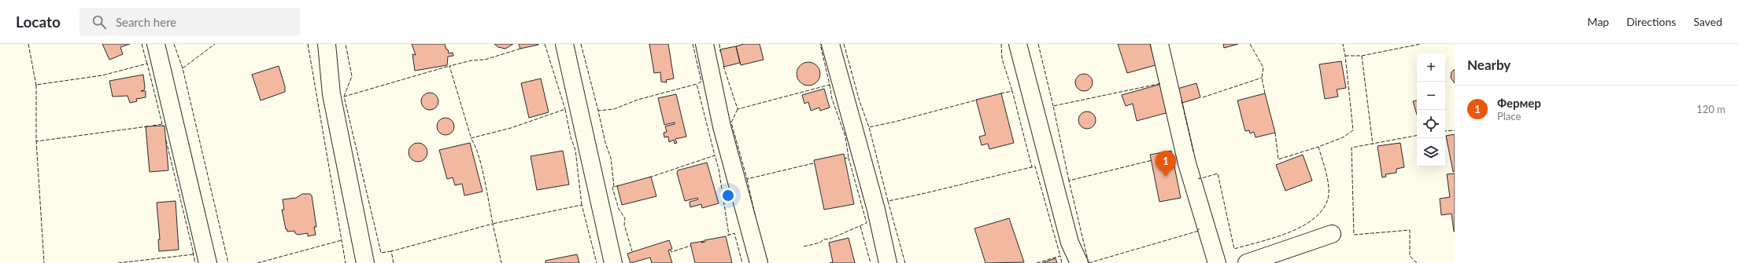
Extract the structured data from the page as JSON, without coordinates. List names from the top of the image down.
{
  "page": {
    "header": "Locato",
    "search": "Search here",
    "nav": ["Map", "Directions", "Saved"],
    "heading": "Nearby",
    "map_buttons": ["+", "−"],
    "list": [
      {
        "mark": "1",
        "name": "Фермер",
        "note": "Place",
        "value": "120 m"
      }
    ],
    "pins": "1"
  }
}
